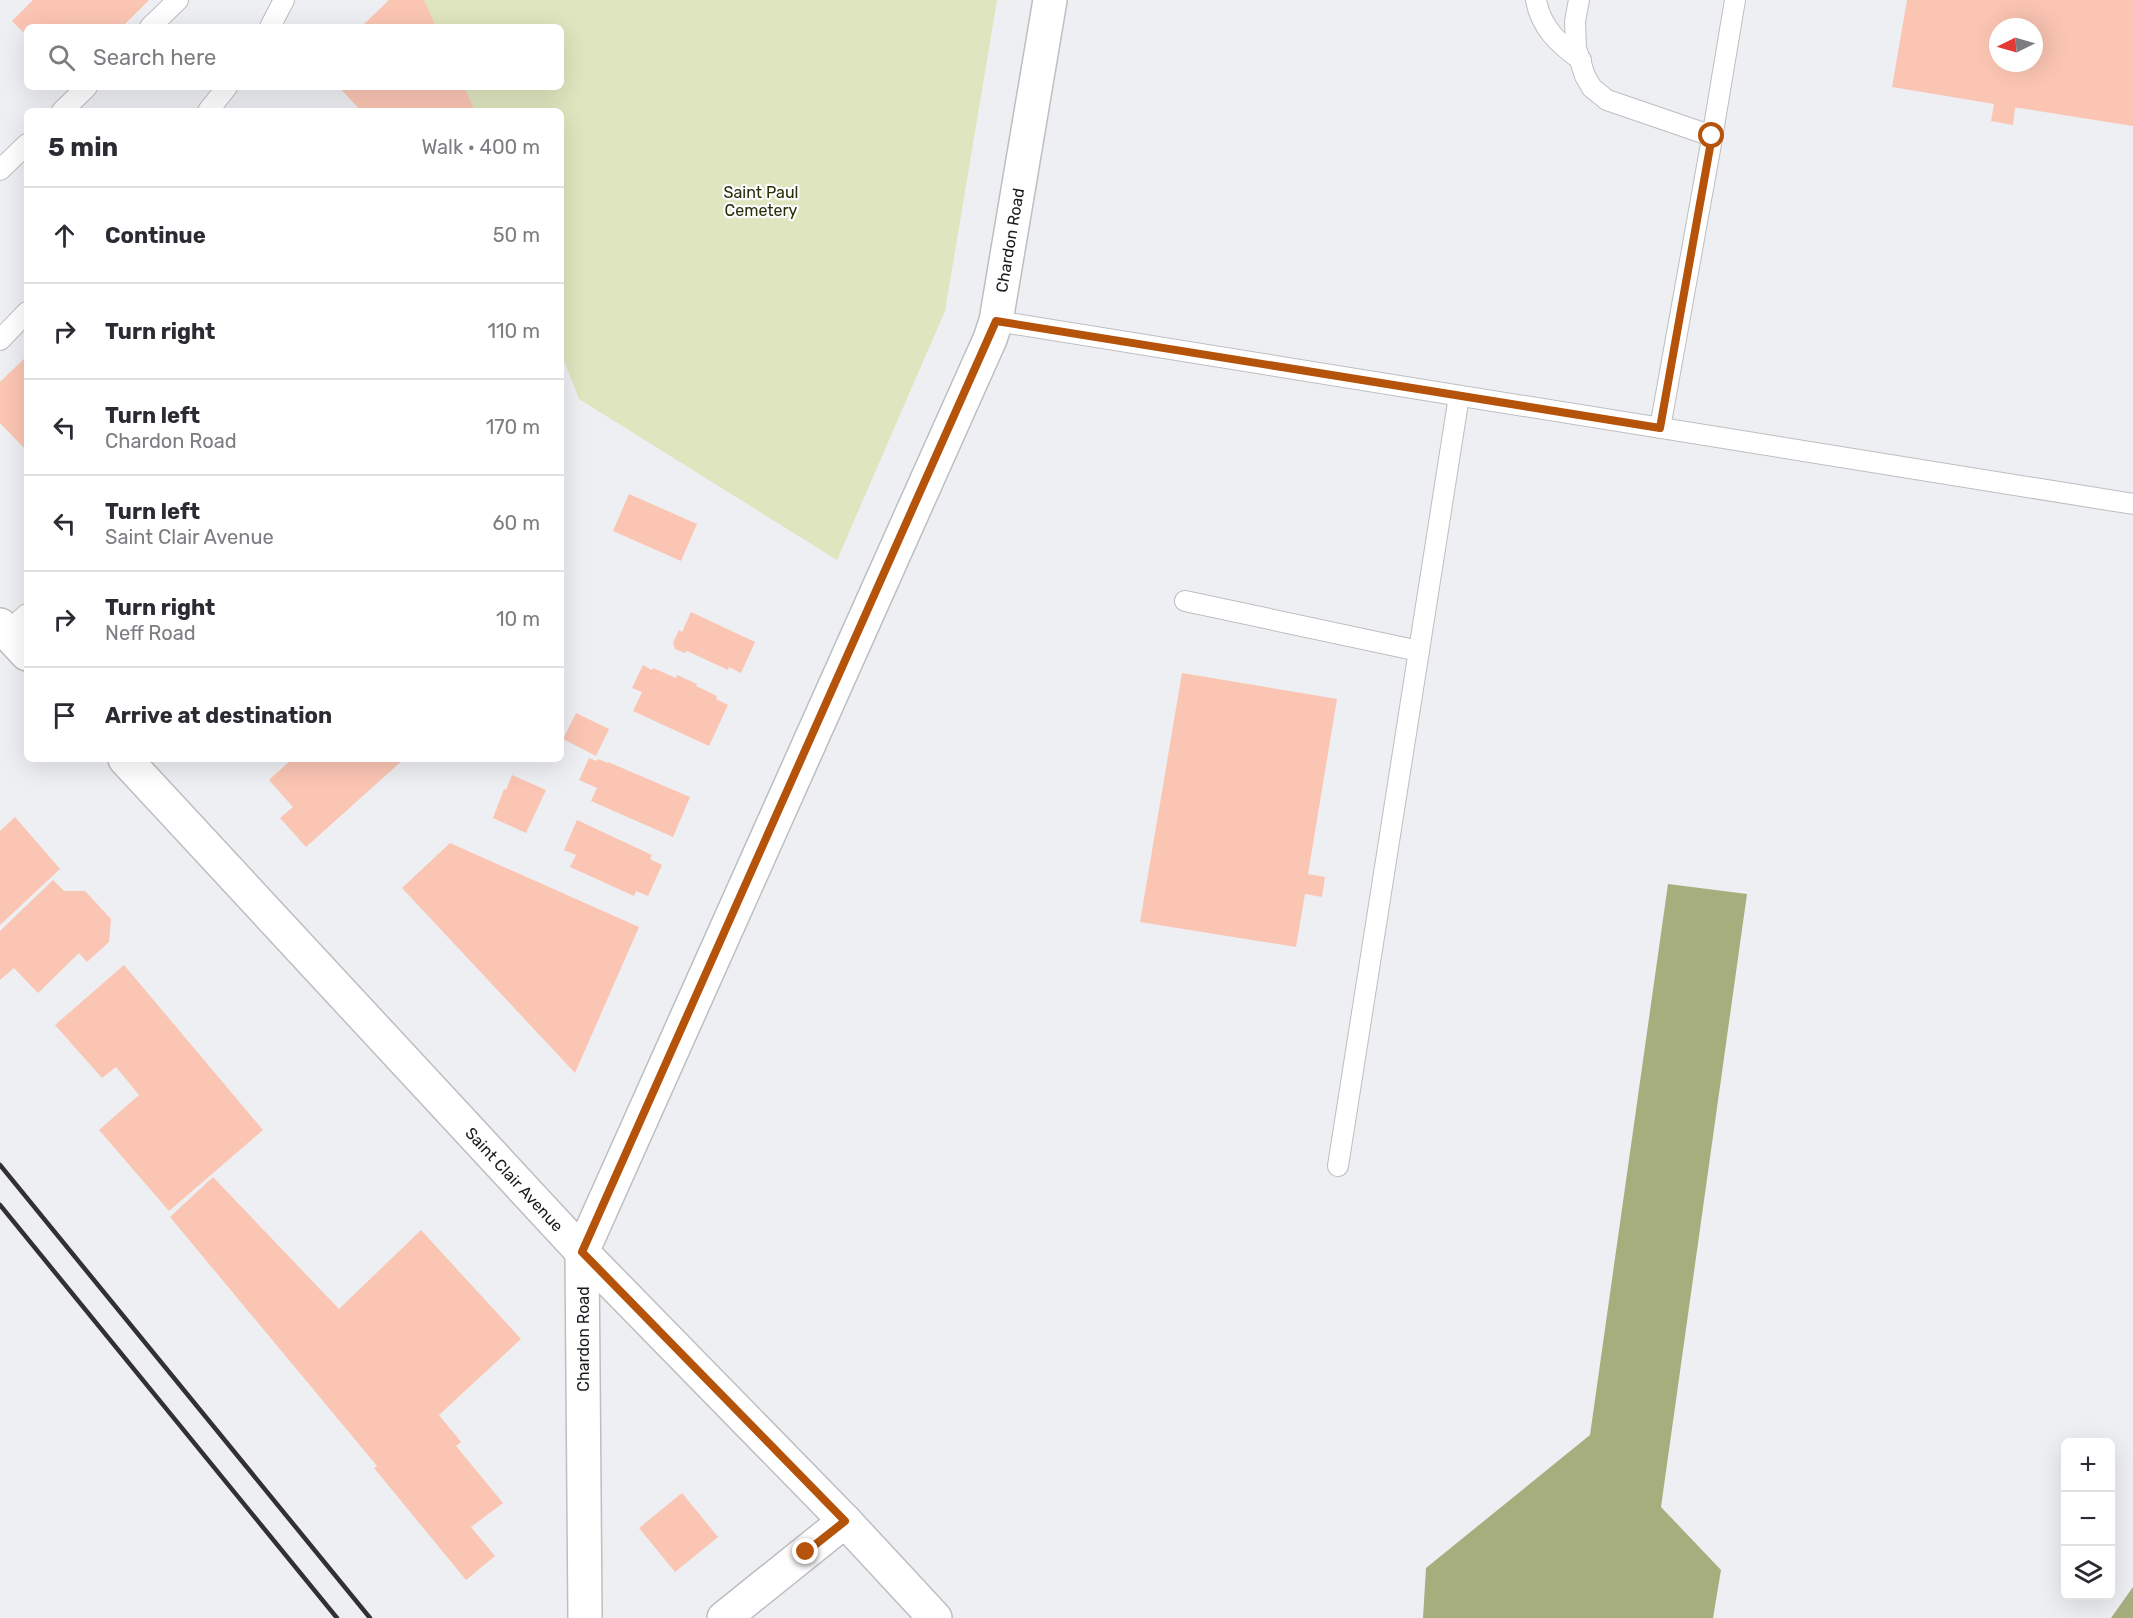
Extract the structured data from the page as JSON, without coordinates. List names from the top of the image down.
{
  "streets": {
    "street": ["Chardon Road", "Saint Clair Avenue"]
  },
  "crossings": [
    ["Chardon Road", "Saint Clair Avenue"]
  ],
  "parks": ["Saint Paul Cemetery"],
  "north": "left",
  "page": {
    "search": "Search here",
    "heading": ["5 min", "Walk · 400 m"],
    "list": [
      ["Continue", "50 m"],
      ["Turn right", "110 m"],
      ["Turn left", "Chardon Road", "170 m"],
      ["Turn left", "Saint Clair Avenue", "60 m"],
      ["Turn right", "Neff Road", "10 m"],
      "Arrive at destination"
    ],
    "map_buttons": ["+", "−"]
  }
}
